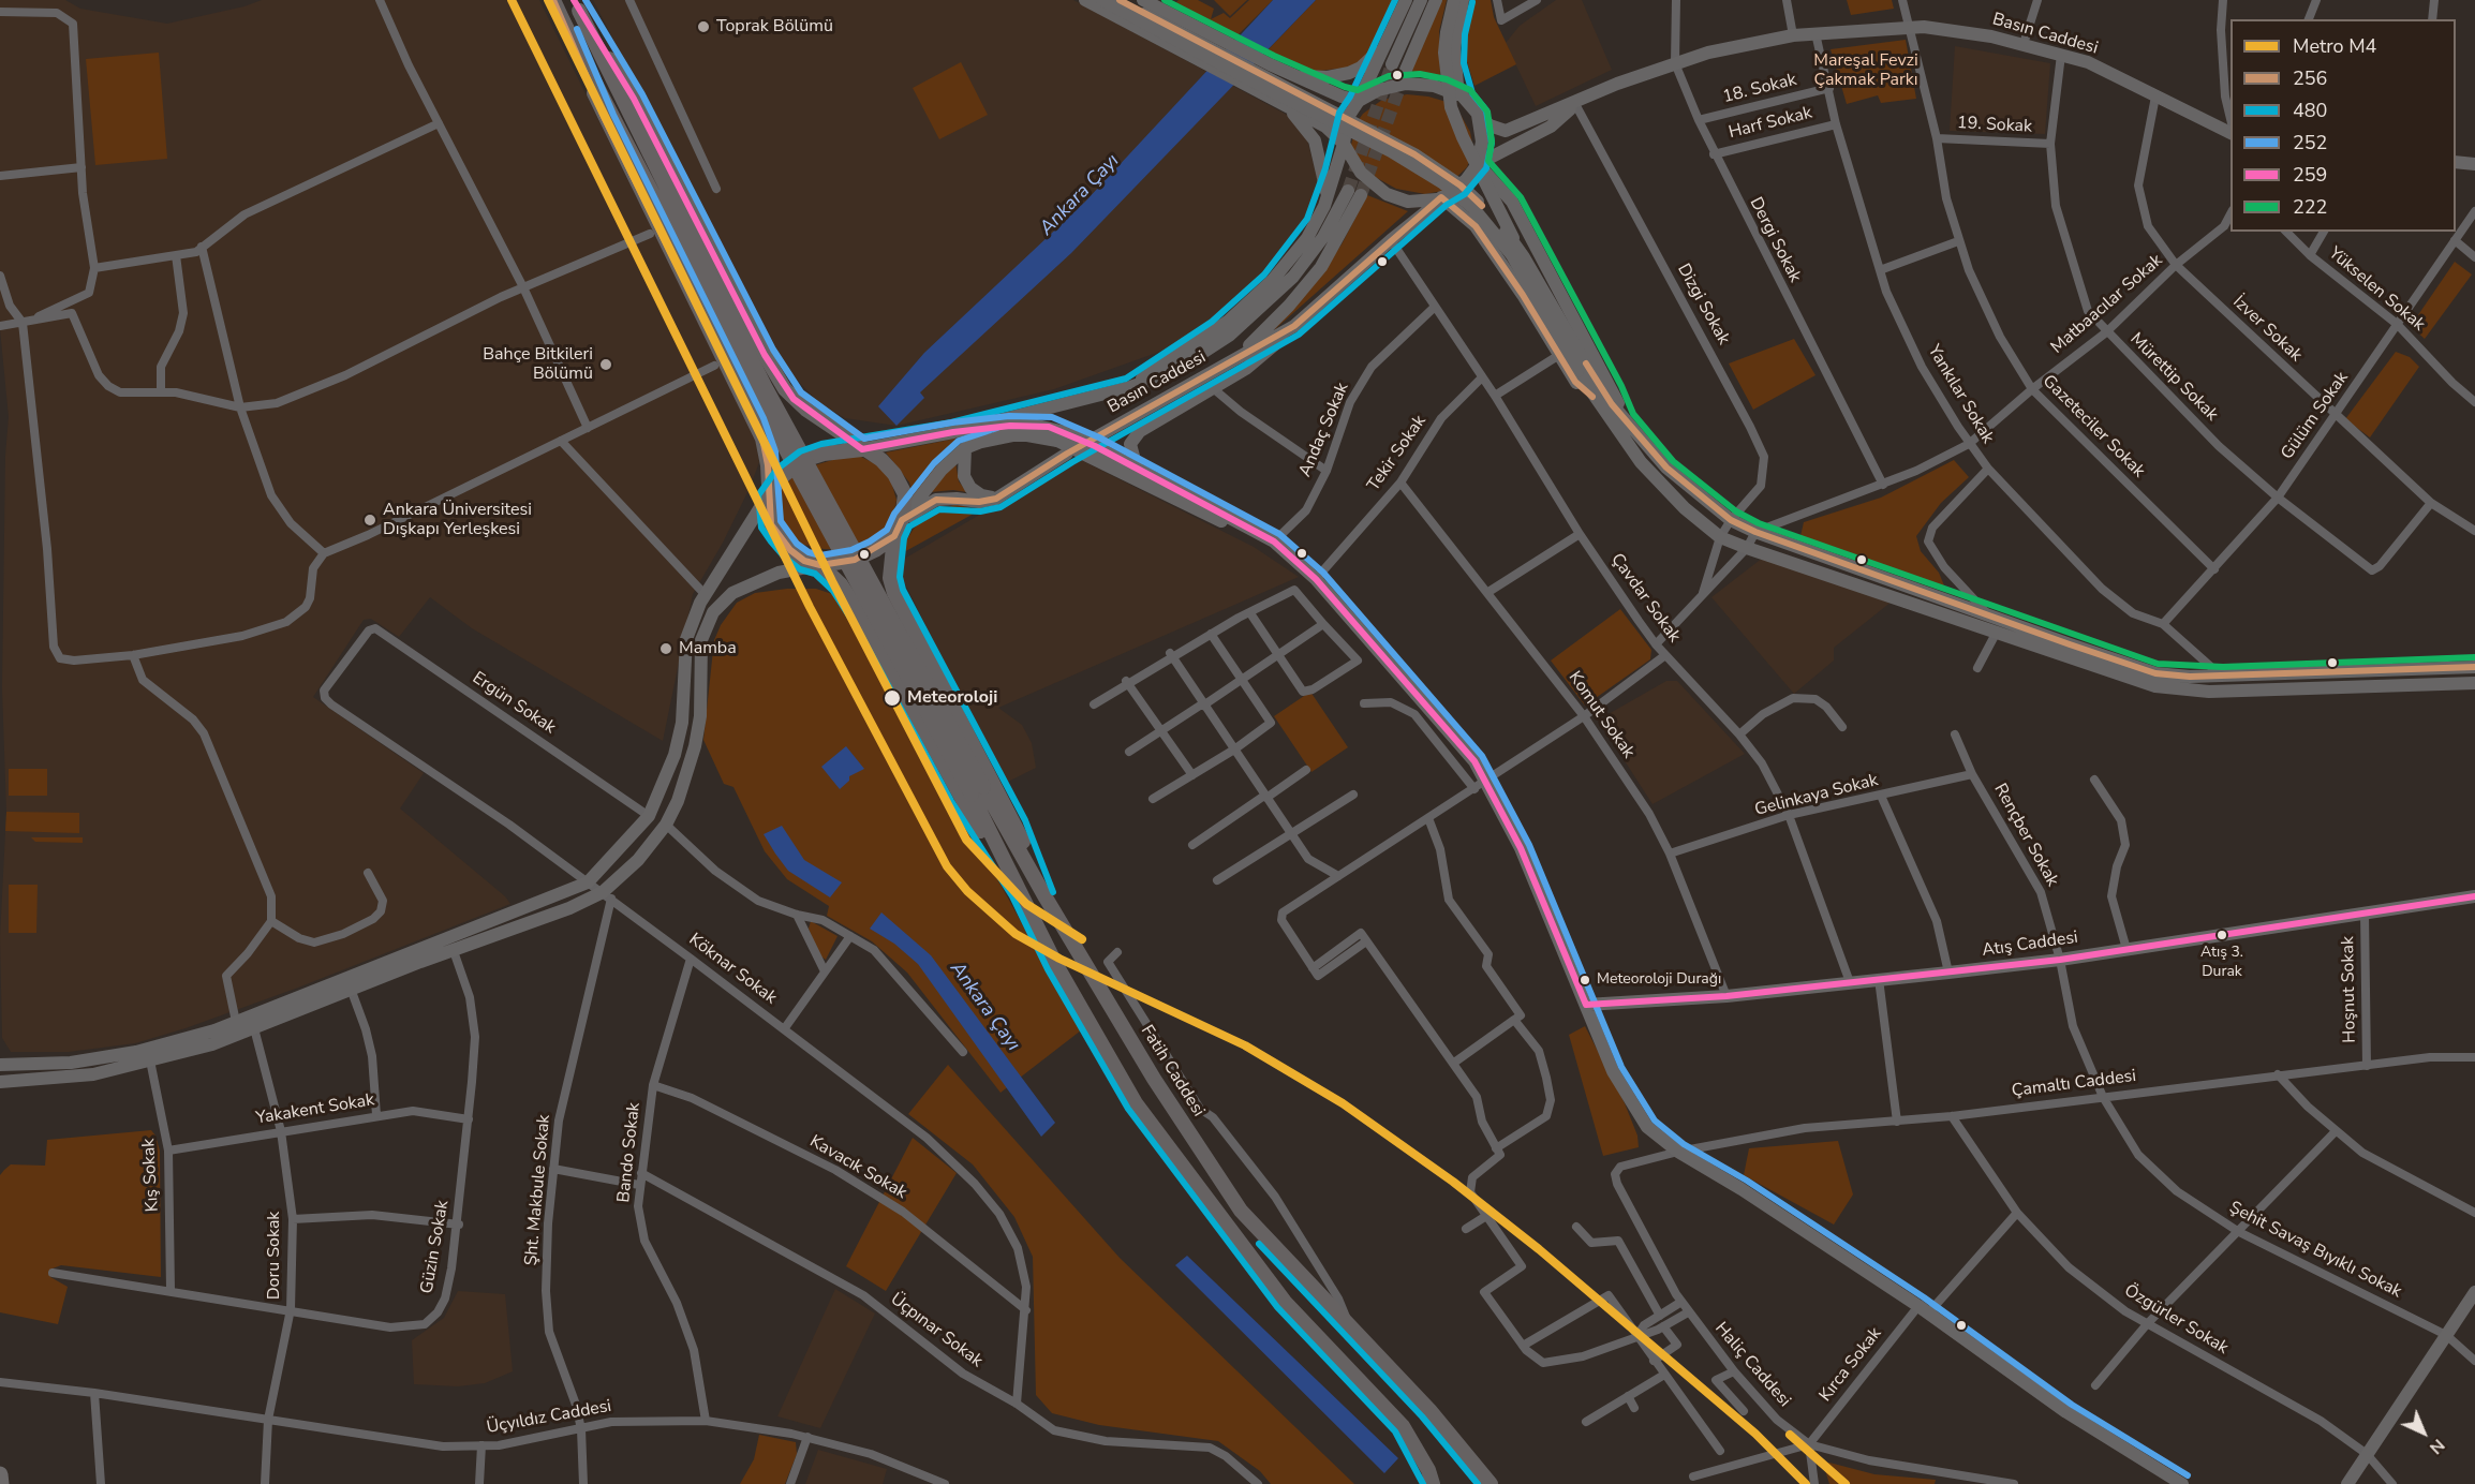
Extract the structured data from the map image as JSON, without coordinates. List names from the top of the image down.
{
  "streets": {
    "main road": ["Basın Caddesi", "Atış Caddesi", "Fatih Caddesi"],
    "street": [
      "18. Sokak",
      "Harf Sokak",
      "19. Sokak",
      "Dergi Sokak",
      "Yükselen Sokak",
      "Dizgi Sokak",
      "Matbaacılar Sokak",
      "İzver Sokak",
      "Mürettip Sokak",
      "Yankılar Sokak",
      "Gülüm Sokak",
      "Gazeteciler Sokak",
      "Andaç Sokak",
      "Tekir Sokak",
      "Çavdar Sokak",
      "Ergün Sokak",
      "Komut Sokak",
      "Gelinkaya Sokak",
      "Rençber Sokak",
      "Köknar Sokak",
      "Hoşnut Sokak",
      "Çamaltı Caddesi",
      "Yakakent Sokak",
      "Bando Sokak",
      "Kavacık Sokak",
      "Kış Sokak",
      "Şht. Makbule Sokak",
      "Güzin Sokak",
      "Şehit Savaş Bıyıklı Sokak",
      "Doru Sokak",
      "Özgürler Sokak",
      "Üçpınar Sokak",
      "Haliç Caddesi",
      "Kırca Sokak",
      "Üçyıldız Caddesi"
    ]
  },
  "crossings": [
    ["Basın Caddesi", "Dergi Sokak"],
    ["Basın Caddesi", "Dizgi Sokak"],
    ["Basın Caddesi", "İzver Sokak"],
    ["Basın Caddesi", "Mürettip Sokak"],
    ["Basın Caddesi", "Yankılar Sokak"],
    ["Basın Caddesi", "Gazeteciler Sokak"],
    ["18. Sokak", "Dergi Sokak"],
    ["18. Sokak", "Yankılar Sokak"],
    ["Harf Sokak", "Dergi Sokak"],
    ["Harf Sokak", "Yankılar Sokak"],
    ["19. Sokak", "Mürettip Sokak"],
    ["19. Sokak", "Gazeteciler Sokak"],
    ["Dergi Sokak", "Matbaacılar Sokak"],
    ["Yükselen Sokak", "Gülüm Sokak"],
    ["Matbaacılar Sokak", "İzver Sokak"],
    ["Matbaacılar Sokak", "Mürettip Sokak"],
    ["Matbaacılar Sokak", "Yankılar Sokak"],
    ["Matbaacılar Sokak", "Gazeteciler Sokak"],
    ["İzver Sokak", "Mürettip Sokak"],
    ["İzver Sokak", "Gülüm Sokak"],
    ["Mürettip Sokak", "Gülüm Sokak"],
    ["Yankılar Sokak", "Gülüm Sokak"],
    ["Gülüm Sokak", "Gazeteciler Sokak"],
    ["Andaç Sokak", "Çavdar Sokak"],
    ["Tekir Sokak", "Çavdar Sokak"],
    ["Tekir Sokak", "Komut Sokak"],
    ["Çavdar Sokak", "Gelinkaya Sokak"],
    ["Çavdar Sokak", "Atış Caddesi"],
    ["Ergün Sokak", "Köknar Sokak"],
    ["Komut Sokak", "Gelinkaya Sokak"],
    ["Komut Sokak", "Atış Caddesi"],
    ["Gelinkaya Sokak", "Rençber Sokak"],
    ["Rençber Sokak", "Atış Caddesi"],
    ["Rençber Sokak", "Çamaltı Caddesi"],
    ["Rençber Sokak", "Şehit Savaş Bıyıklı Sokak"],
    ["Atış Caddesi", "Hoşnut Sokak"],
    ["Köknar Sokak", "Bando Sokak"],
    ["Köknar Sokak", "Kavacık Sokak"],
    ["Köknar Sokak", "Şht. Makbule Sokak"],
    ["Köknar Sokak", "Üçpınar Sokak"],
    ["Hoşnut Sokak", "Çamaltı Caddesi"],
    ["Çamaltı Caddesi", "Şehit Savaş Bıyıklı Sokak"],
    ["Çamaltı Caddesi", "Özgürler Sokak"],
    ["Çamaltı Caddesi", "Haliç Caddesi"],
    ["Yakakent Sokak", "Kış Sokak"],
    ["Yakakent Sokak", "Güzin Sokak"],
    ["Yakakent Sokak", "Doru Sokak"],
    ["Bando Sokak", "Kavacık Sokak"],
    ["Bando Sokak", "Üçpınar Sokak"],
    ["Bando Sokak", "Üçyıldız Caddesi"],
    ["Kış Sokak", "Güzin Sokak"],
    ["Şht. Makbule Sokak", "Üçyıldız Caddesi"],
    ["Güzin Sokak", "Doru Sokak"],
    ["Doru Sokak", "Üçyıldız Caddesi"],
    ["Özgürler Sokak", "Kırca Sokak"],
    ["Haliç Caddesi", "Kırca Sokak"]
  ],
  "water": ["Ankara Çayı"],
  "parks": ["Mareşal Fevzi Çakmak Parkı"],
  "places": [
    "Toprak Bölümü",
    "Bahçe Bitkileri Bölümü",
    "Ankara Üniversitesi Dışkapı Yerleşkesi",
    "Mamba",
    "Meteoroloji",
    "Atış 3. Durak",
    "Meteoroloji Durağı"
  ],
  "lines": [
    "metro line M4",
    "transit line 256",
    "transit line 480",
    "transit line 252",
    "transit line 259",
    "transit line 222"
  ],
  "legend": [
    "Metro M4",
    "256",
    "480",
    "252",
    "259",
    "222"
  ],
  "north": "bottom right"
}
